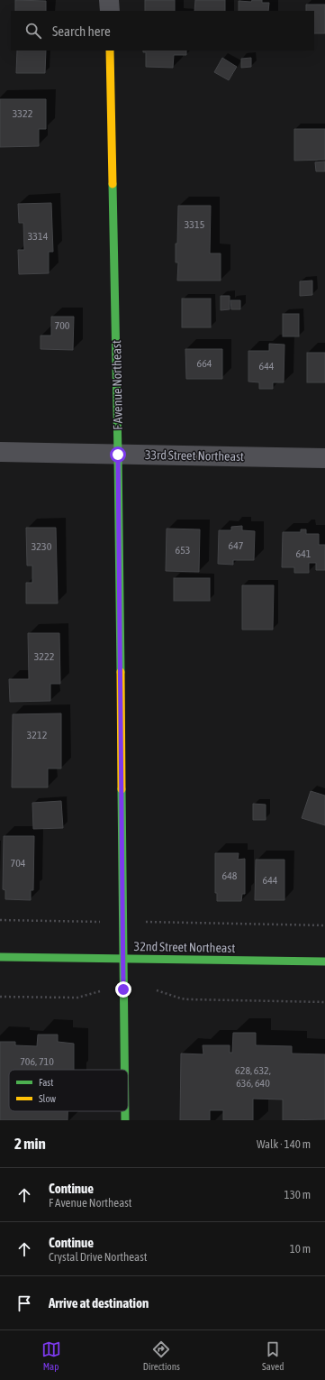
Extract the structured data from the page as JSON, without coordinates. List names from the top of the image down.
{
  "streets": {
    "street": ["F Avenue Northeast", "33rd Street Northeast", "32nd Street Northeast"]
  },
  "crossings": [
    ["F Avenue Northeast", "33rd Street Northeast"],
    ["F Avenue Northeast", "32nd Street Northeast"]
  ],
  "house_numbers": [
    "3322",
    "3315",
    "3314",
    "700",
    "664",
    "644",
    "647",
    "3230",
    "653",
    "641",
    "3222",
    "3212",
    "704",
    "648",
    "644",
    "706, 710",
    "628, 632, 636, 640"
  ],
  "legend": ["Fast", "Slow"],
  "page": {
    "search": "Search here",
    "heading": ["2 min", "Walk · 140 m"],
    "list": [
      ["Continue", "F Avenue Northeast", "130 m"],
      ["Continue", "Crystal Drive Northeast", "10 m"],
      "Arrive at destination"
    ],
    "nav": ["Map", "Directions", "Saved"]
  }
}
